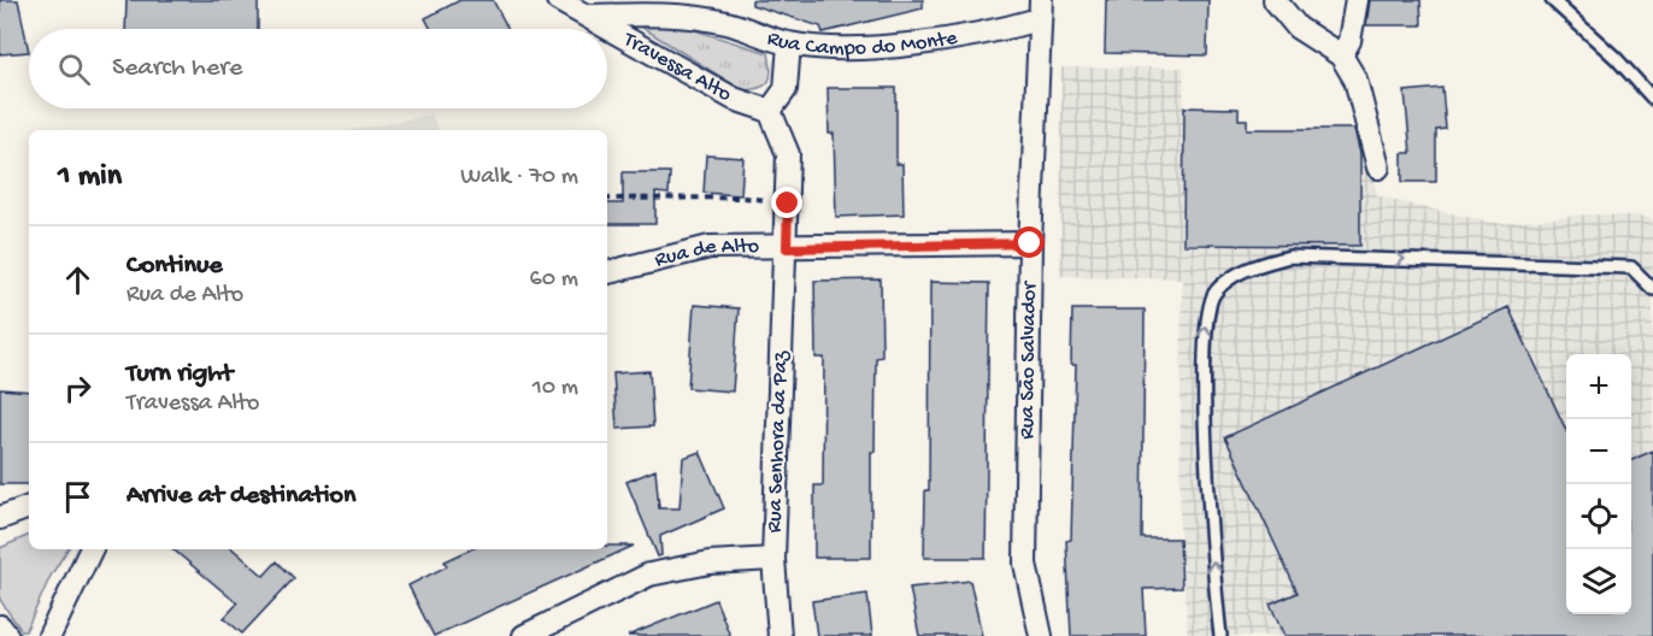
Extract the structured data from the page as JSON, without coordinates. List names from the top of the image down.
{
  "streets": {
    "street": [
      "Rua Campo do Monte",
      "Travessa Alto",
      "Rua de Alto",
      "Rua São Salvador",
      "Rua Senhora da Paz"
    ]
  },
  "crossings": [
    ["Rua Campo do Monte", "Travessa Alto"],
    ["Rua Campo do Monte", "Rua São Salvador"],
    ["Rua de Alto", "Rua São Salvador"],
    ["Rua de Alto", "Rua Senhora da Paz"]
  ],
  "page": {
    "search": "Search here",
    "heading": ["1 min", "Walk · 70 m"],
    "list": [
      ["Continue", "Rua de Alto", "60 m"],
      ["Turn right", "Travessa Alto", "10 m"],
      "Arrive at destination"
    ],
    "map_buttons": ["+", "−"]
  }
}
